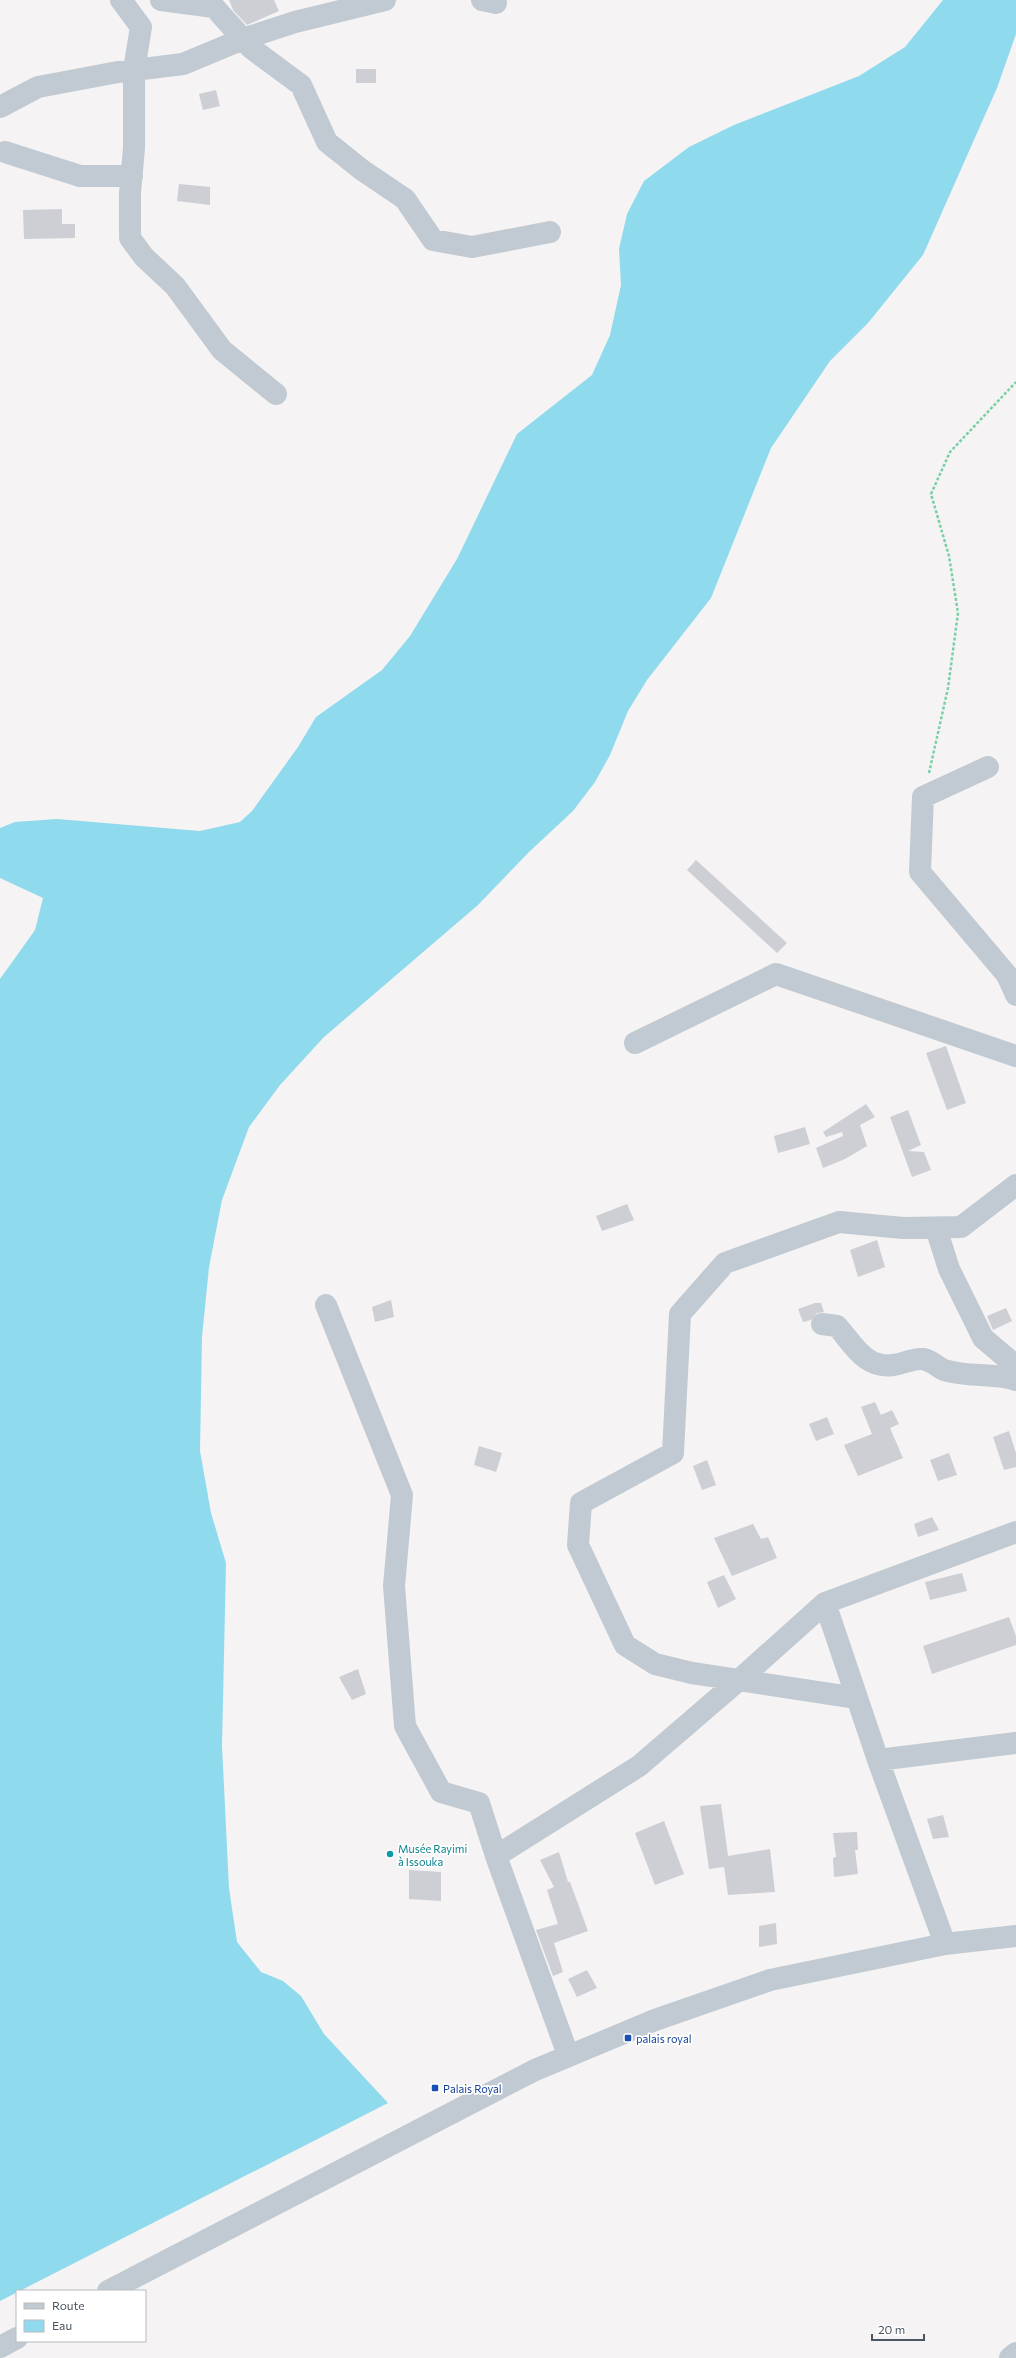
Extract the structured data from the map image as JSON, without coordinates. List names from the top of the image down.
{
  "places": {
    "other": ["Musée Rayimi à Issouka"],
    "transit": ["palais royal", "Palais Royal"]
  },
  "legend": ["Route", "Eau"],
  "scale_bar": "20 m"
}
